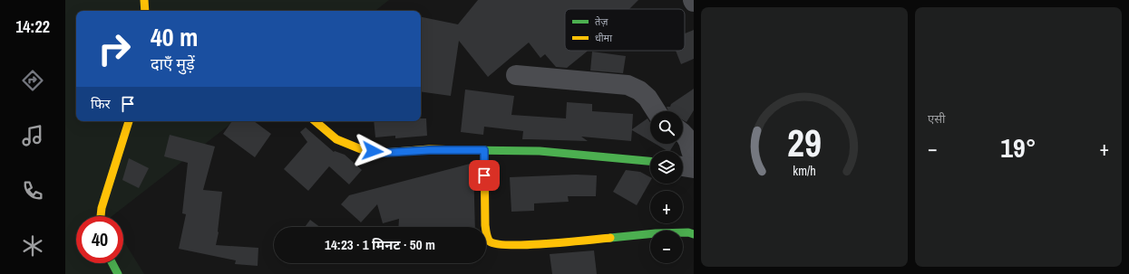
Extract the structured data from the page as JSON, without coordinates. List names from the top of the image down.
{
  "legend": ["तेज़", "धीमा"],
  "page": {
    "tabs": "14:22",
    "tile": "एसी",
    "turn": ["40 m", "दाएँ मुड़ें"],
    "then": "फिर",
    "map_buttons": ["+", "−"],
    "heat": ["−", "19°", "+"],
    "limit": "40",
    "trip": "14:23 · 1 मिनट · 50 m",
    "gauge": ["29", "km/h"]
  }
}
